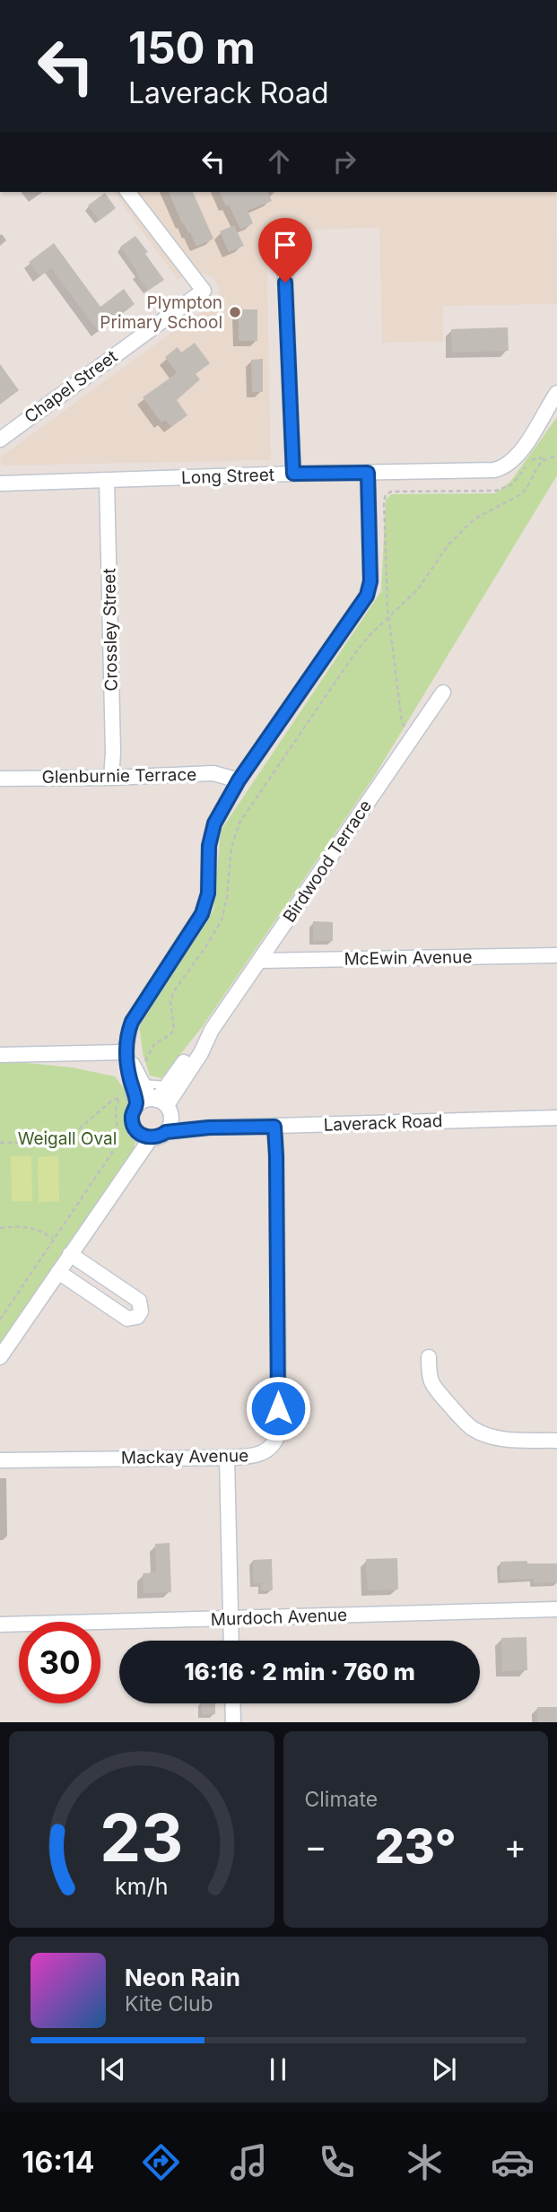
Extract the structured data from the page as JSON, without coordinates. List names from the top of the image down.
{
  "streets": {
    "street": [
      "Chapel Street",
      "Long Street",
      "Crossley Street",
      "Glenburnie Terrace",
      "Birdwood Terrace",
      "McEwin Avenue",
      "Laverack Road",
      "Mackay Avenue",
      "Murdoch Avenue"
    ]
  },
  "crossings": [
    ["Long Street", "Crossley Street"],
    ["Crossley Street", "Glenburnie Terrace"],
    ["Birdwood Terrace", "McEwin Avenue"],
    ["Birdwood Terrace", "Laverack Road"],
    ["Laverack Road", "Mackay Avenue"]
  ],
  "parks": ["Weigall Oval"],
  "places": ["Plympton Primary School"],
  "page": {
    "turn": ["150 m", "Laverack Road"],
    "limit": "30",
    "trip": "16:16 · 2 min · 760 m",
    "tile": "Climate",
    "heat": ["−", "23°", "+"],
    "song": ["Neon Rain", "Kite Club"],
    "tabs": "16:14",
    "gauge": ["23", "km/h"]
  }
}
